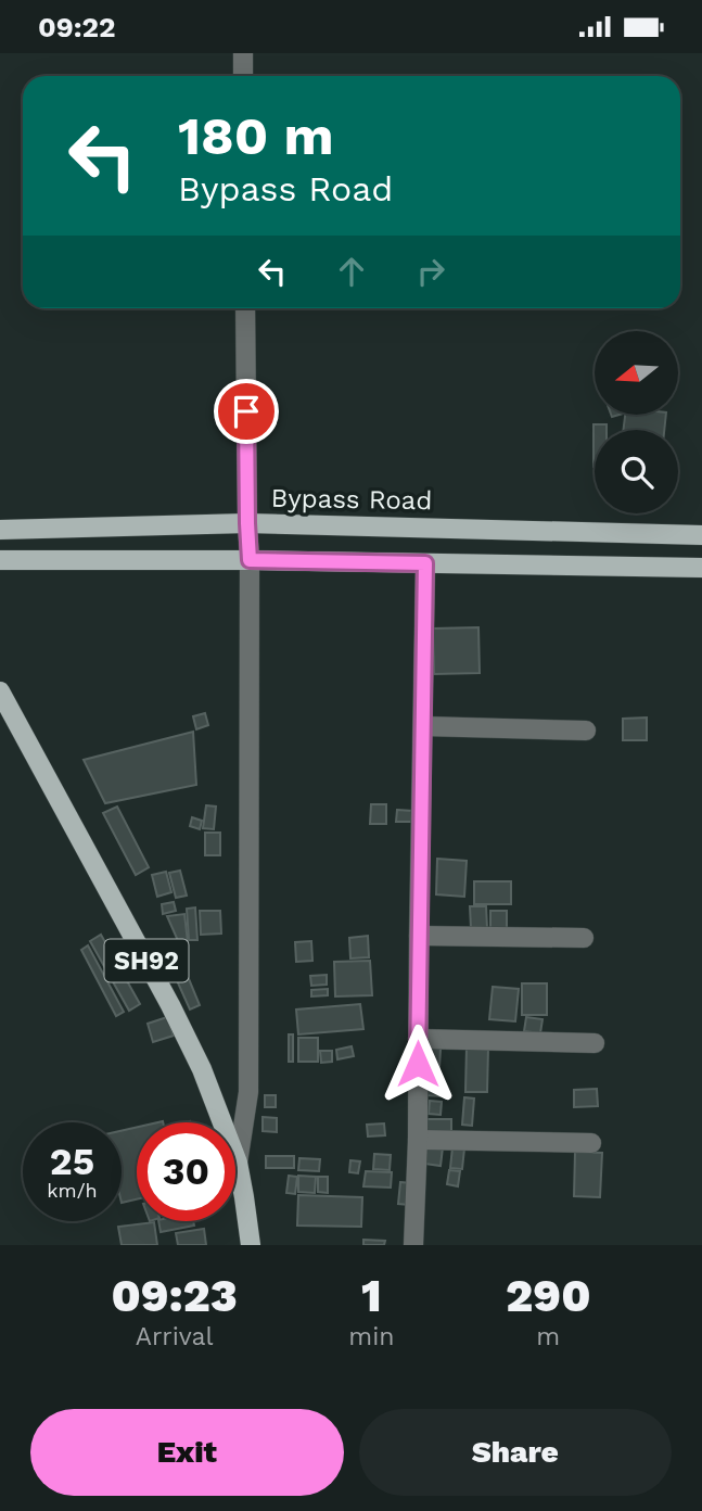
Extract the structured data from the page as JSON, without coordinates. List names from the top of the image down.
{
  "streets": {
    "main road": ["Bypass Road", "SH92"]
  },
  "north": "left",
  "page": {
    "status": "09:22",
    "turn": ["180 m", "Bypass Road"],
    "speed": "25 km/h",
    "limit": "30",
    "eta": [
      "09:23",
      "Arrival",
      "1",
      "min",
      "290",
      "m"
    ],
    "buttons": ["Exit", "Share"]
  }
}
